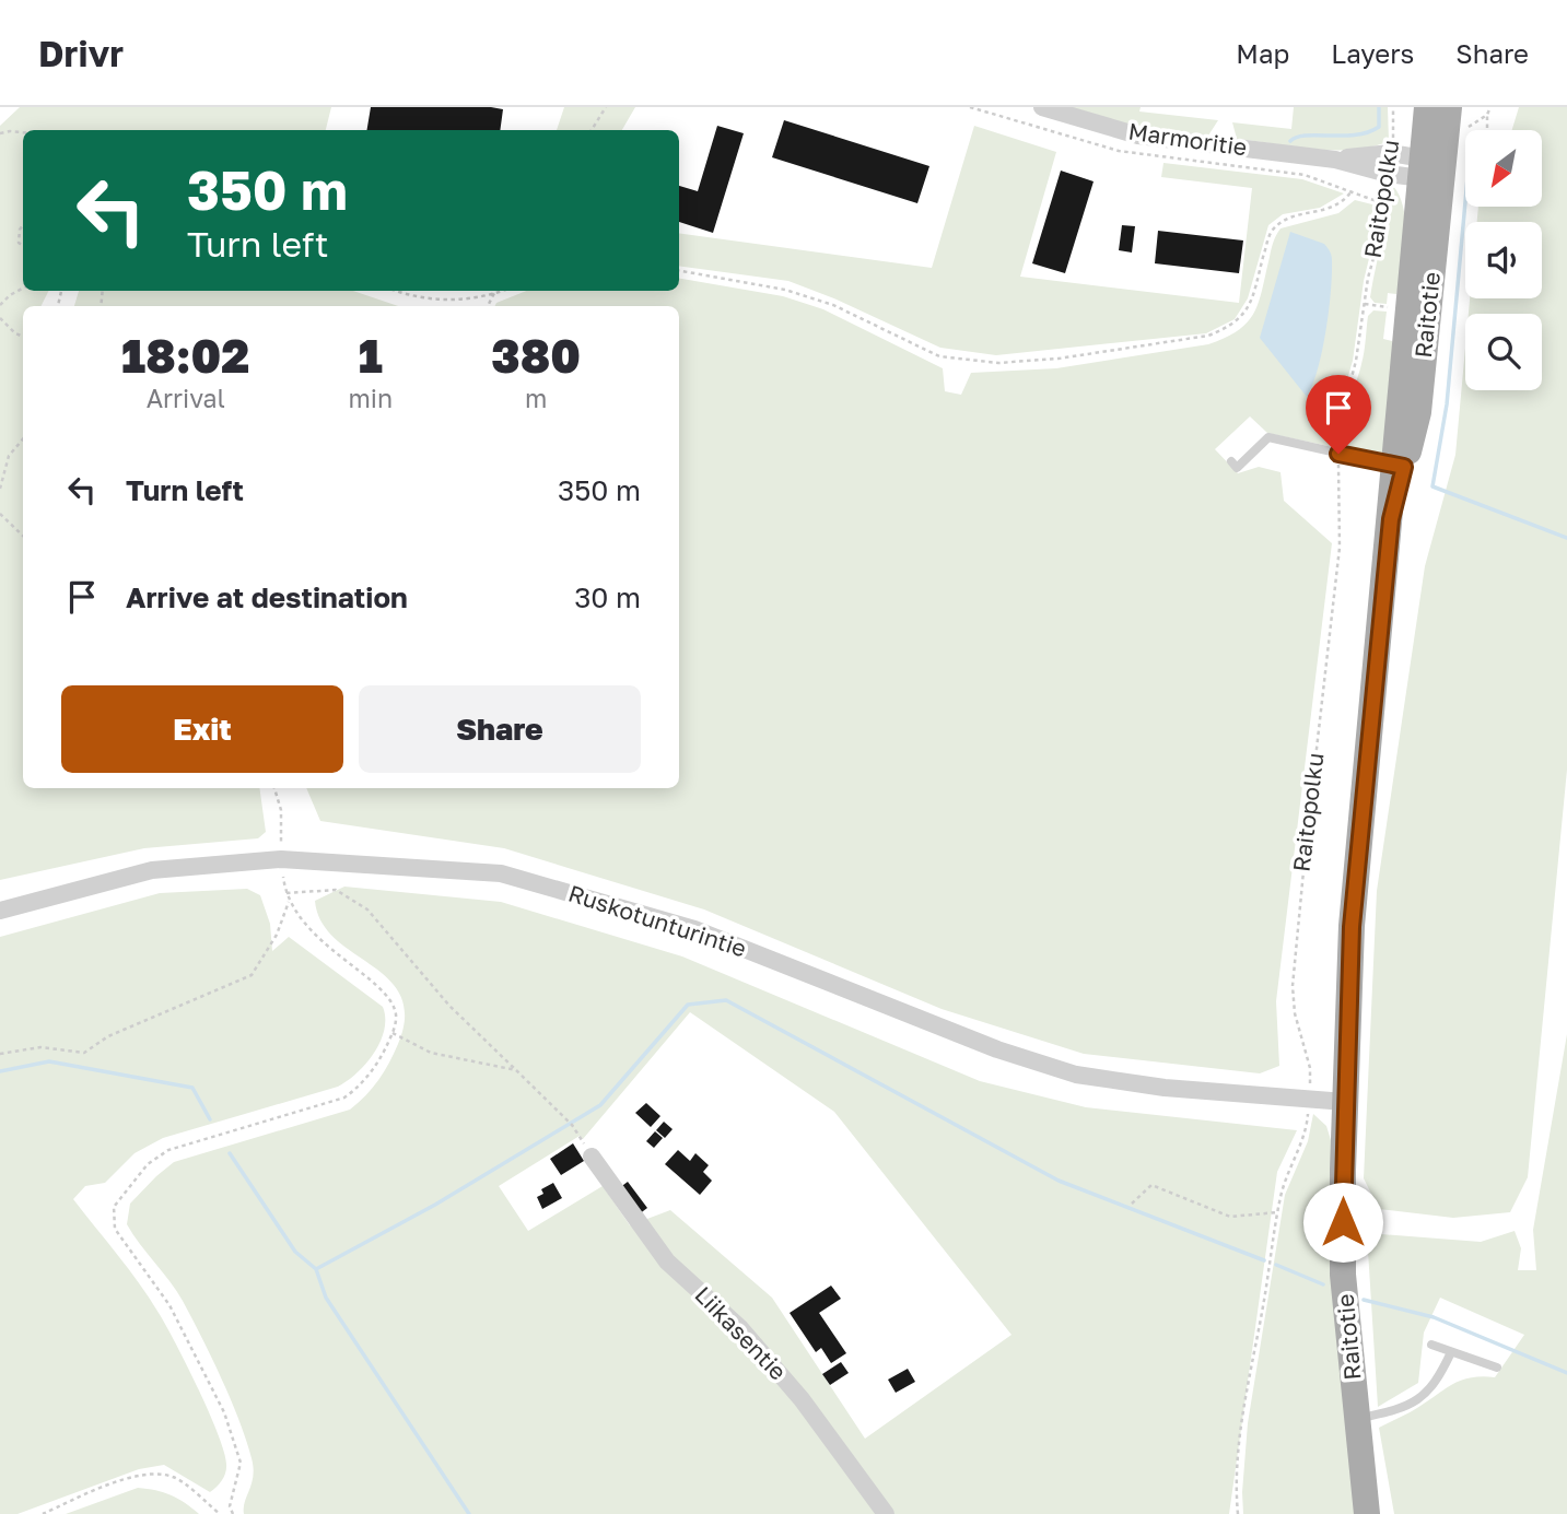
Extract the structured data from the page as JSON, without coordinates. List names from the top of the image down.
{
  "streets": {
    "main road": ["Raitotie"],
    "street": ["Marmoritie", "Ruskotunturintie", "Liikasentie"],
    "path": ["Raitopolku"]
  },
  "crossings": [
    ["Marmoritie", "Raitopolku"],
    ["Marmoritie", "Raitotie"],
    ["Raitopolku", "Ruskotunturintie"],
    ["Raitotie", "Ruskotunturintie"]
  ],
  "north": "bottom left",
  "page": {
    "header": "Drivr",
    "nav": ["Map", "Layers", "Share"],
    "turn": ["350 m", "Turn left"],
    "eta": [
      "18:02",
      "Arrival",
      "1",
      "min",
      "380",
      "m"
    ],
    "list": [
      {
        "name": "Turn left",
        "value": "350 m"
      },
      {
        "name": "Arrive at destination",
        "value": "30 m"
      }
    ],
    "buttons": ["Exit", "Share"]
  }
}
